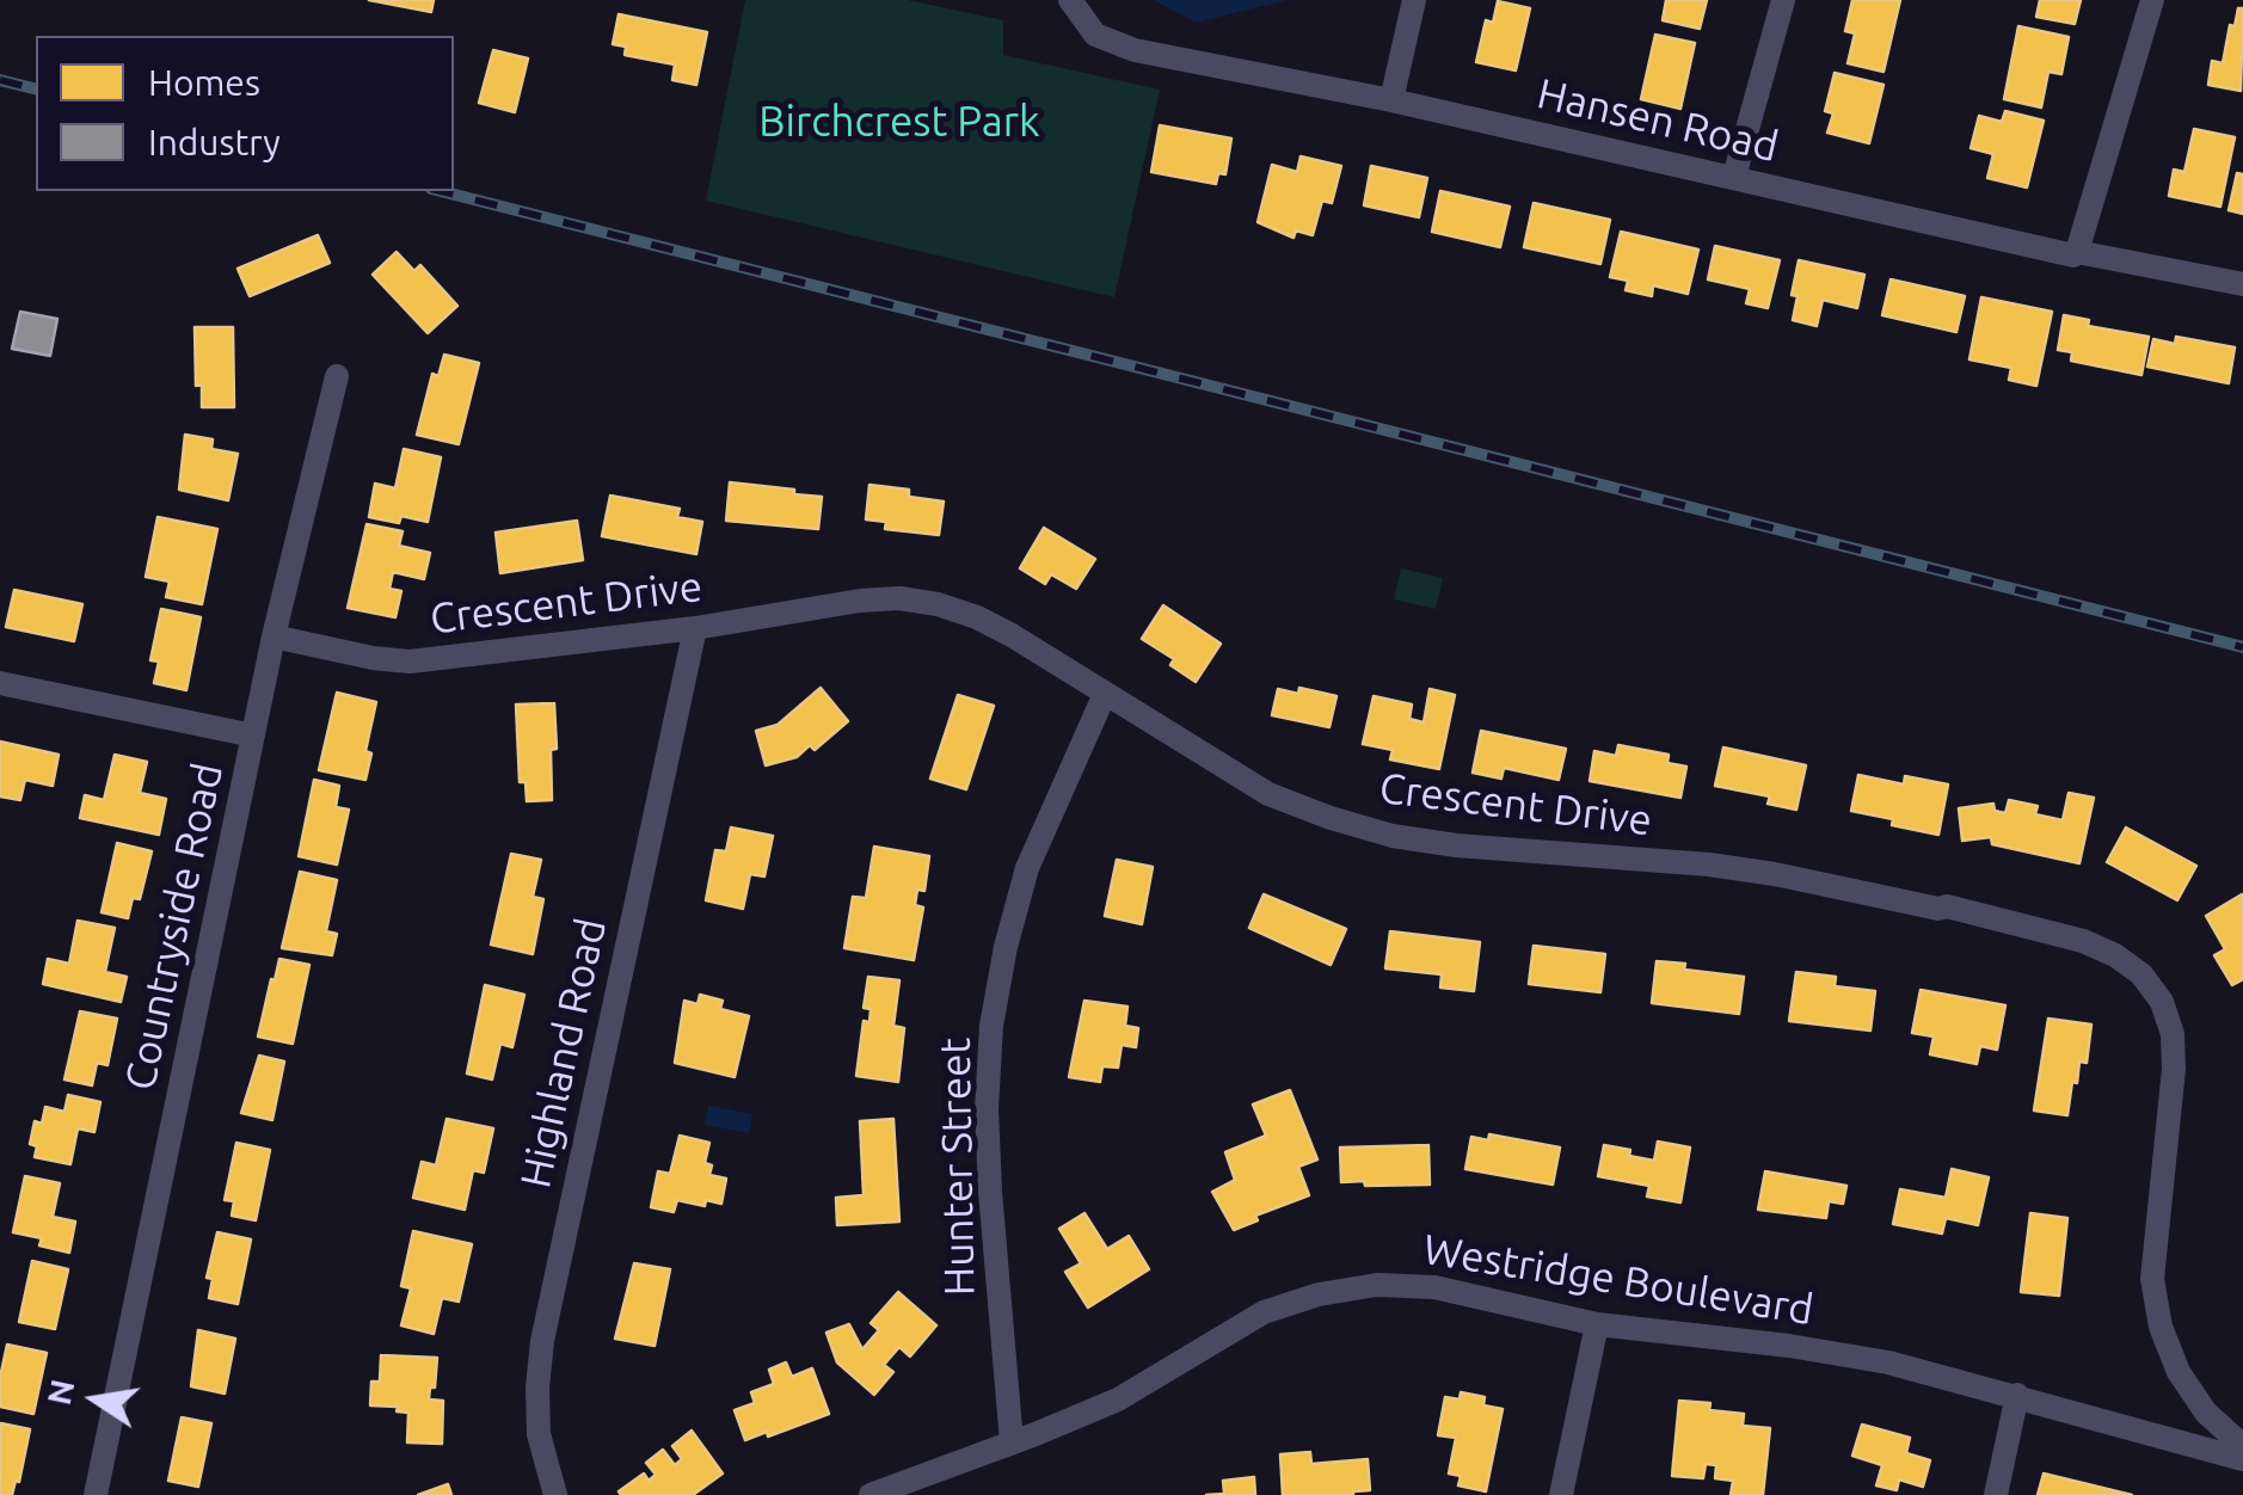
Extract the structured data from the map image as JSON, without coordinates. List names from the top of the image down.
{
  "streets": {
    "street": [
      "Hansen Road",
      "Crescent Drive",
      "Countryside Road",
      "Highland Road",
      "Hunter Street",
      "Westridge Boulevard"
    ]
  },
  "crossings": [
    ["Crescent Drive", "Countryside Road"],
    ["Crescent Drive", "Highland Road"],
    ["Crescent Drive", "Hunter Street"],
    ["Hunter Street", "Westridge Boulevard"]
  ],
  "parks": ["Birchcrest Park"],
  "legend": ["Homes", "Industry"],
  "north": "left"
}
